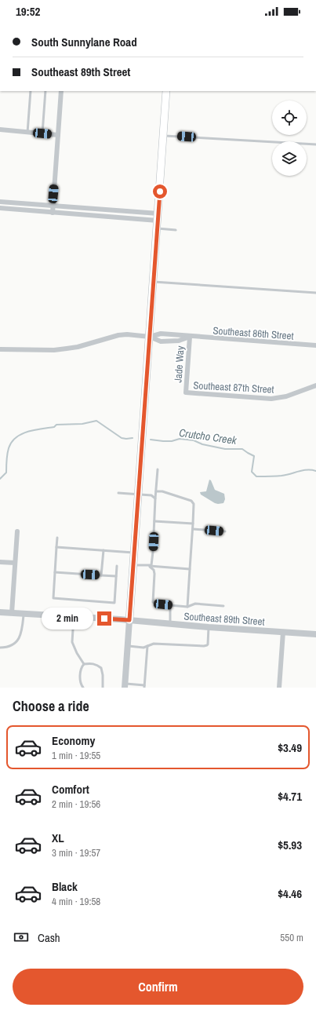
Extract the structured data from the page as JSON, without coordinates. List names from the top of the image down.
{
  "streets": {
    "street": [
      "Southeast 86th Street",
      "Jade Way",
      "Southeast 87th Street",
      "Southeast 89th Street"
    ]
  },
  "crossings": [
    ["Southeast 86th Street", "Jade Way"],
    ["Jade Way", "Southeast 87th Street"]
  ],
  "water": ["Crutcho Creek"],
  "page": {
    "status": "19:52",
    "banner": ["South Sunnylane Road", "Southeast 89th Street"],
    "bubble": "2 min",
    "heading": "Choose a ride",
    "list": [
      {
        "name": "Economy",
        "note": "1 min · 19:55",
        "value": "$3.49"
      },
      {
        "name": "Comfort",
        "note": "2 min · 19:56",
        "value": "$4.71"
      },
      {
        "name": "XL",
        "note": "3 min · 19:57",
        "value": "$5.93"
      },
      {
        "name": "Black",
        "note": "4 min · 19:58",
        "value": "$4.46"
      }
    ],
    "pay": ["Cash", "550 m"],
    "buttons": "Confirm"
  }
}
